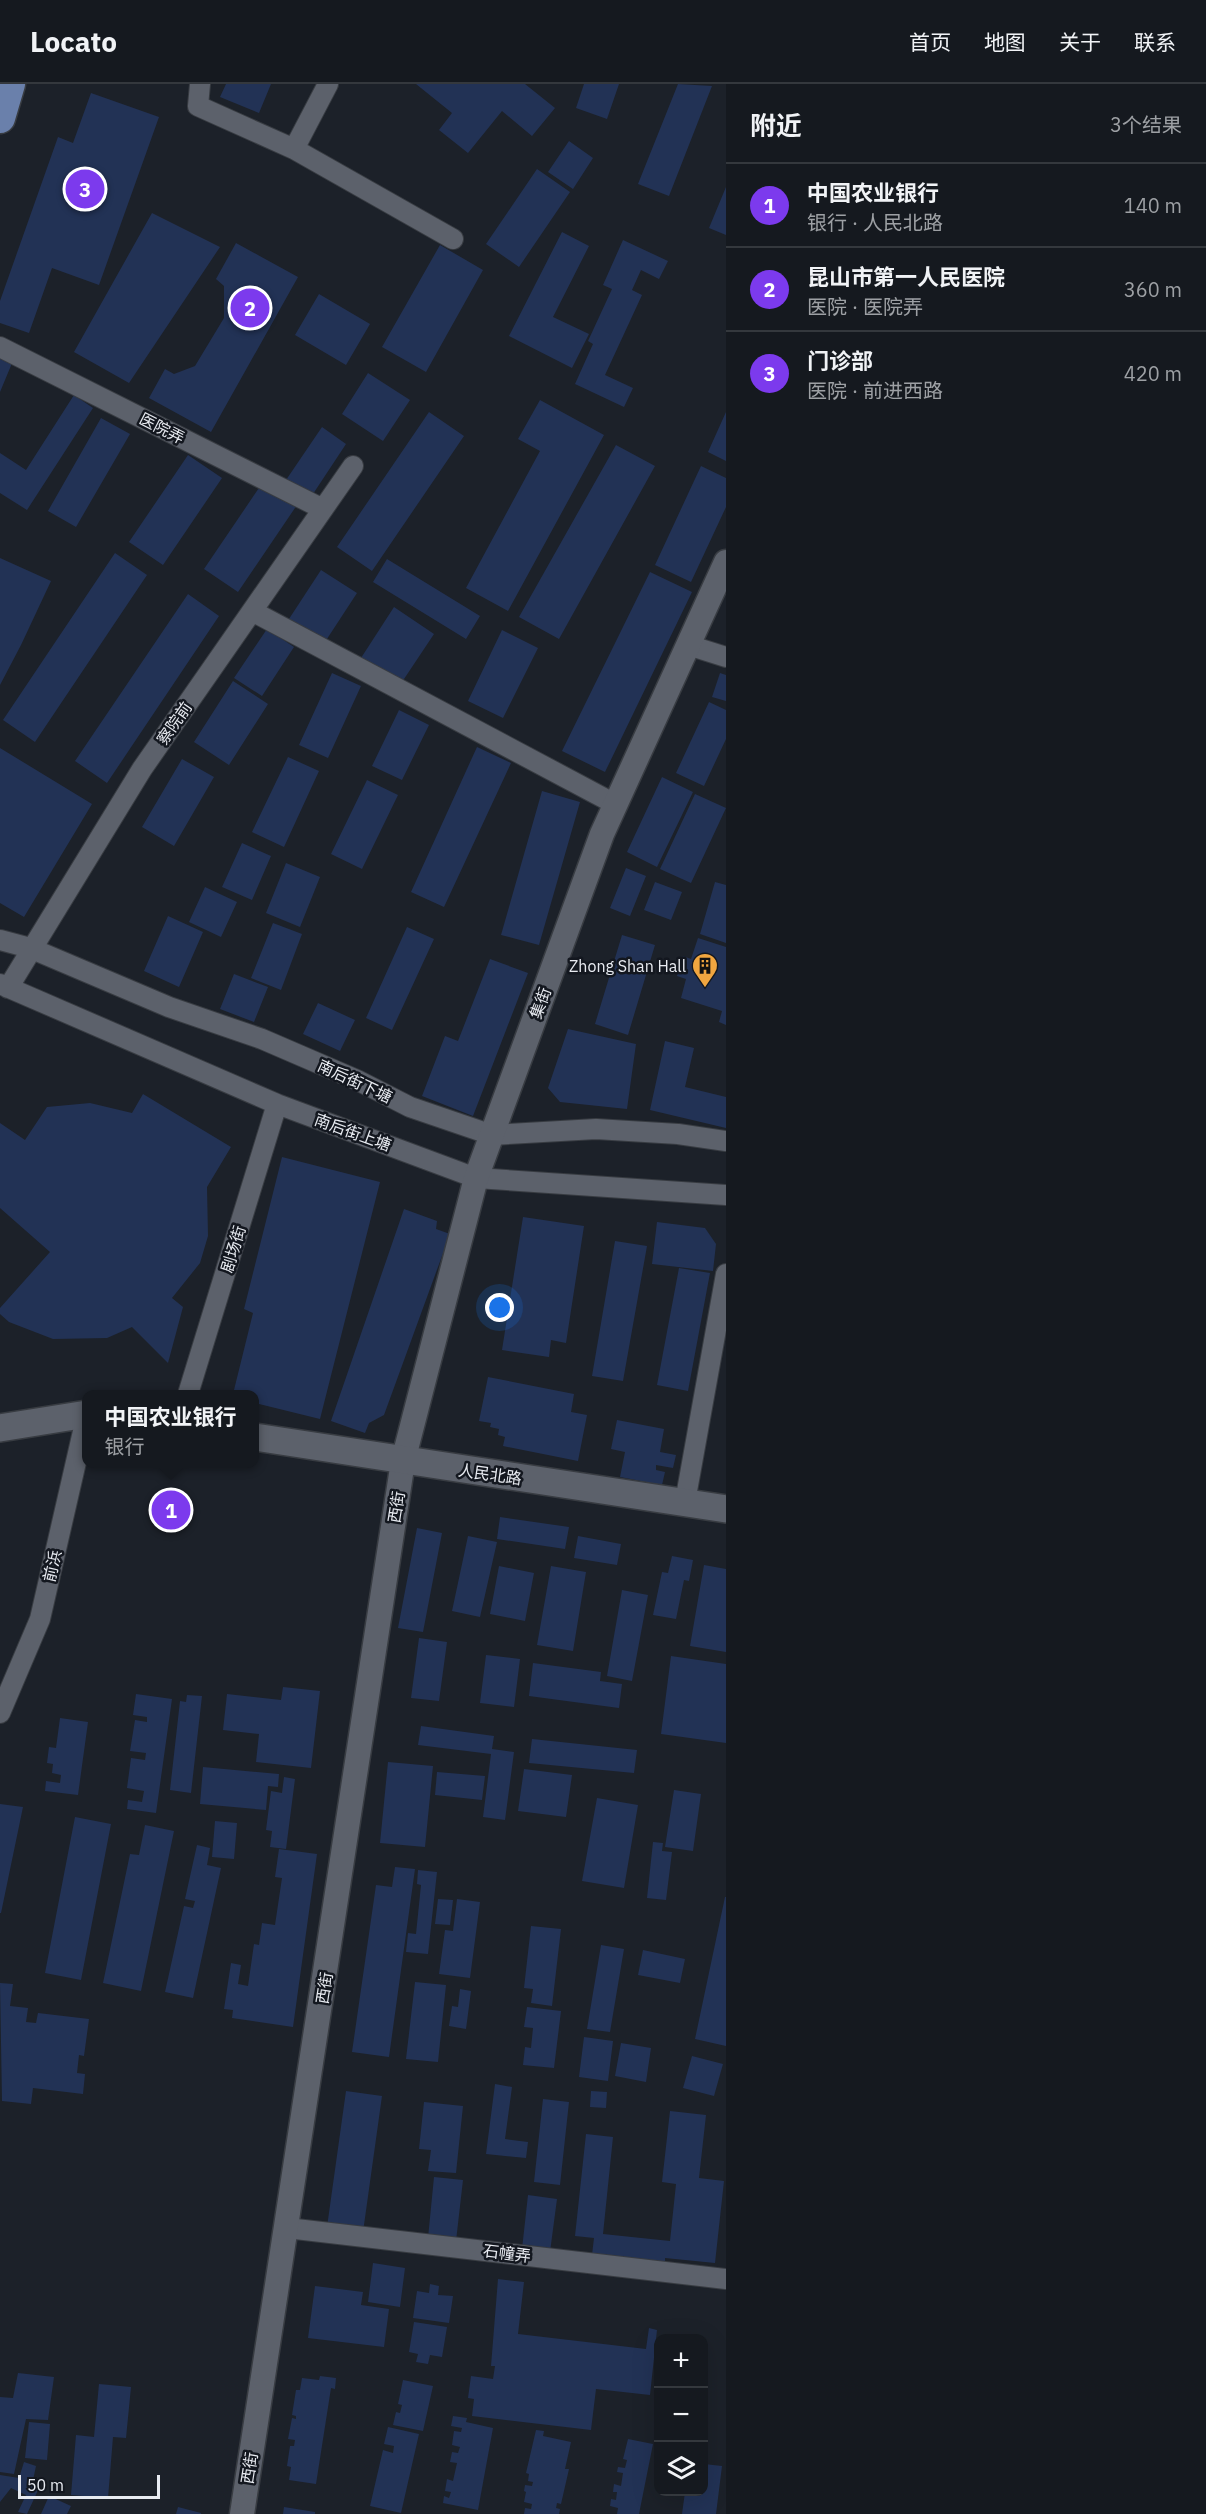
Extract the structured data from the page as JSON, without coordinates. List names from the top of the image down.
{
  "streets": {
    "main road": ["人民北路"],
    "street": [
      "医院弄",
      "察院前",
      "集街",
      "南后街下塘",
      "南后街上塘",
      "剧场街",
      "西街",
      "前浜",
      "石幢弄"
    ]
  },
  "crossings": [
    ["医院弄", "察院前"],
    ["察院前", "南后街下塘"],
    ["察院前", "南后街上塘"],
    ["集街", "南后街下塘"],
    ["集街", "南后街上塘"],
    ["集街", "人民北路"],
    ["集街", "西街"],
    ["南后街上塘", "剧场街"],
    ["人民北路", "西街"],
    ["西街", "石幢弄"]
  ],
  "places": {
    "building": ["Zhong Shan Hall"]
  },
  "scale_bar": "50 m",
  "page": {
    "header": "Locato",
    "nav": [
      "首页",
      "地图",
      "关于",
      "联系"
    ],
    "heading": ["附近", "3个结果"],
    "list": [
      {
        "mark": "1",
        "name": "中国农业银行",
        "note": "银行 · 人民北路",
        "value": "140 m"
      },
      {
        "mark": "2",
        "name": "昆山市第一人民医院",
        "note": "医院 · 医院弄",
        "value": "360 m"
      },
      {
        "mark": "3",
        "name": "门诊部",
        "note": "医院 · 前进西路",
        "value": "420 m"
      }
    ],
    "pins": ["3", "2", "1"],
    "popup": ["中国农业银行", "银行"],
    "map_buttons": ["+", "−"],
    "scale": "50 m"
  }
}
